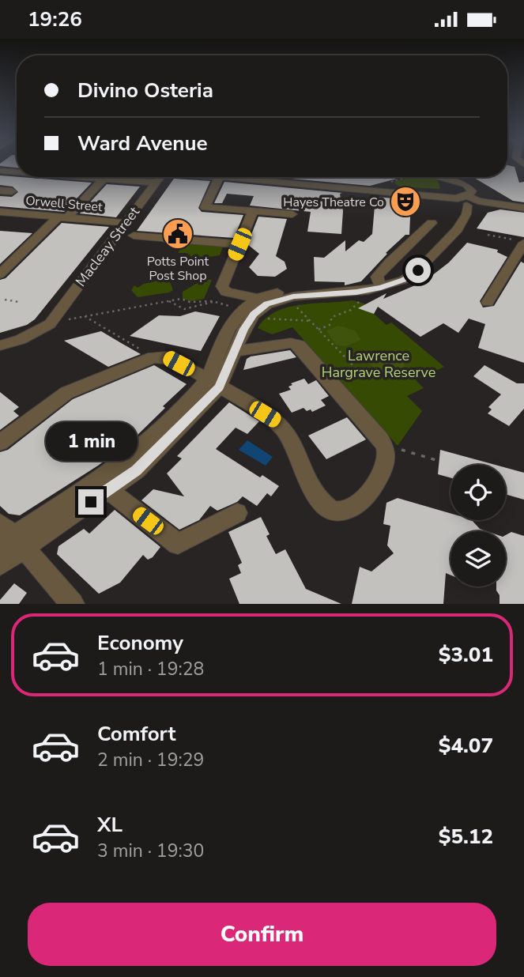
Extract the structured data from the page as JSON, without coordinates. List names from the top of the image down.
{
  "streets": {
    "street": ["Orwell Street", "Macleay Street"]
  },
  "crossings": [
    ["Orwell Street", "Macleay Street"]
  ],
  "parks": ["Lawrence Hargrave Reserve"],
  "places": {
    "theatre": ["Hayes Theatre Co"],
    "public building": ["Potts Point Post Shop"]
  },
  "page": {
    "status": "19:26",
    "banner": ["Divino Osteria", "Ward Avenue"],
    "bubble": "1 min",
    "list": [
      {
        "name": "Economy",
        "note": "1 min · 19:28",
        "value": "$3.01"
      },
      {
        "name": "Comfort",
        "note": "2 min · 19:29",
        "value": "$4.07"
      },
      {
        "name": "XL",
        "note": "3 min · 19:30",
        "value": "$5.12"
      }
    ],
    "buttons": "Confirm"
  }
}
